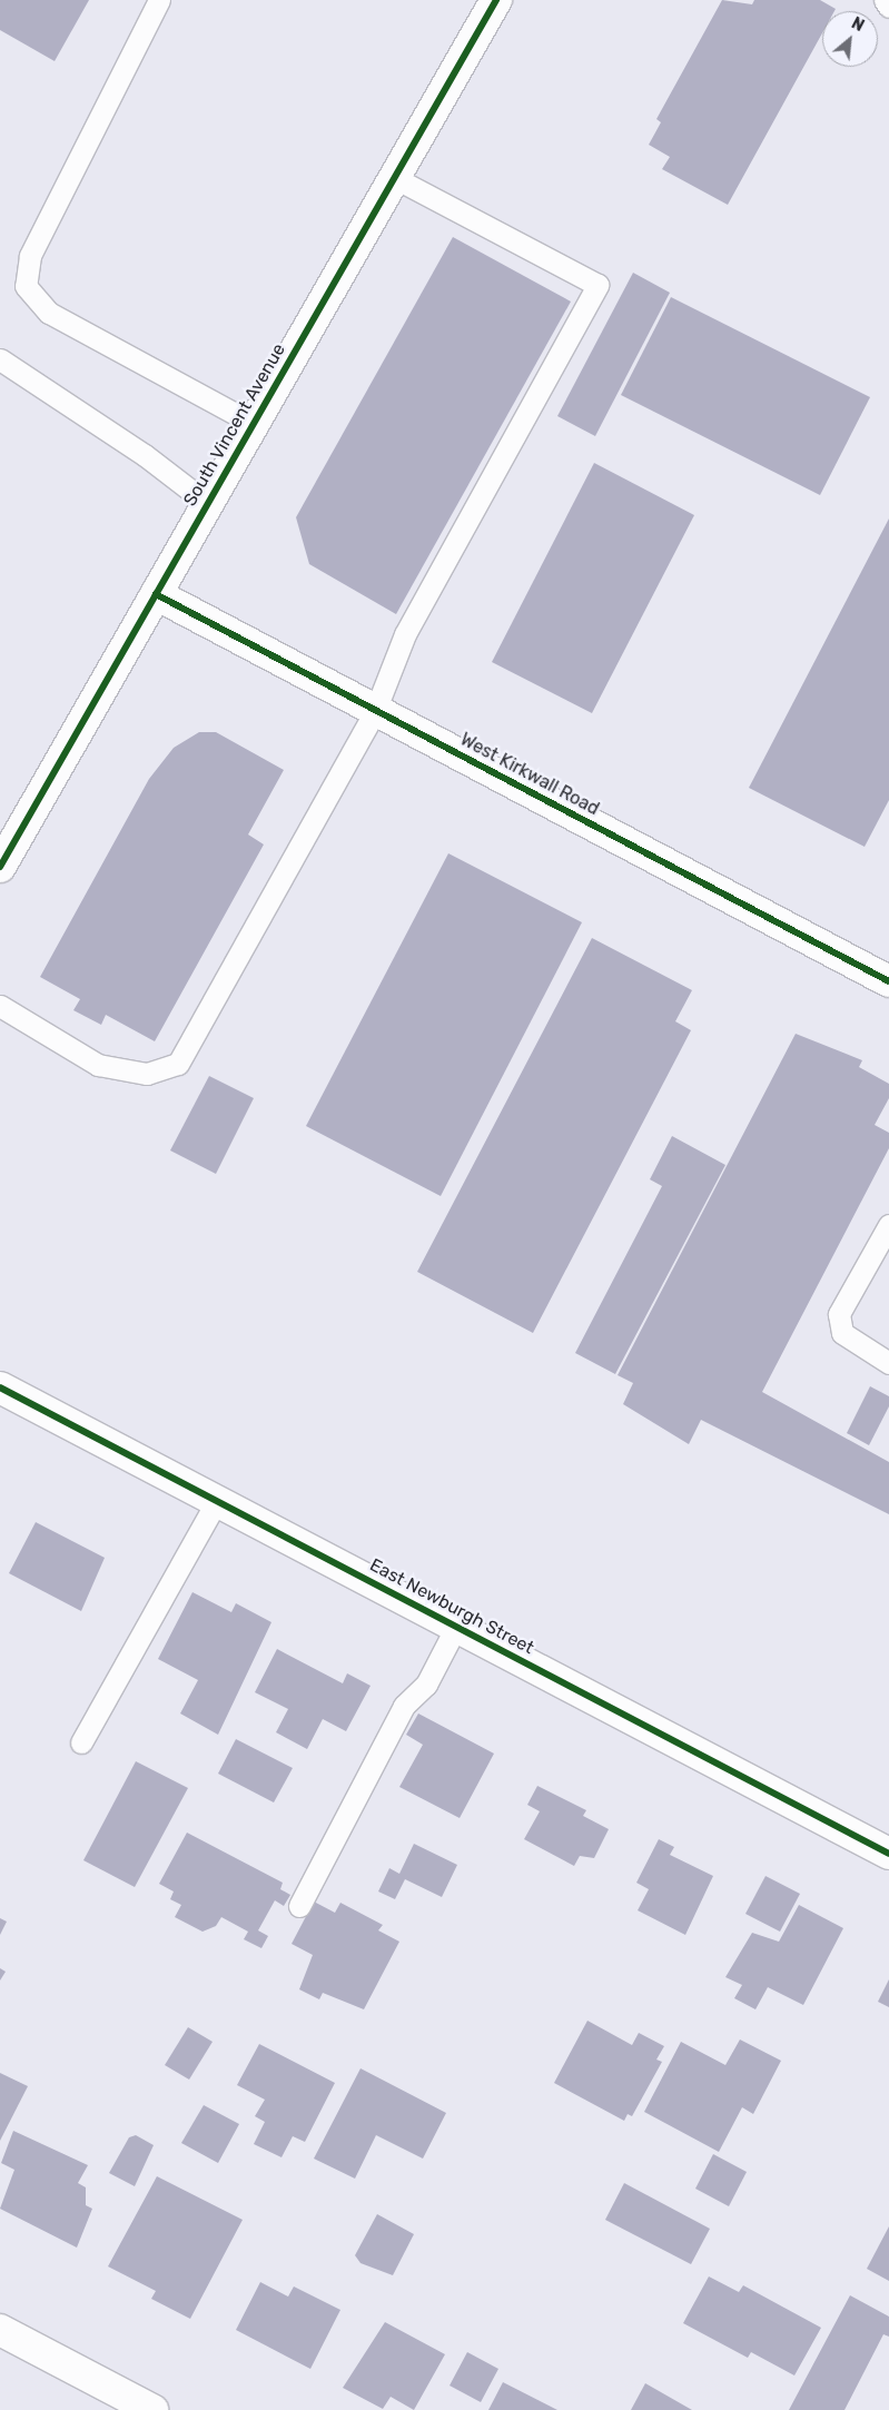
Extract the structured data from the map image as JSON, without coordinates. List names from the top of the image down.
{
  "streets": {
    "street": ["South Vincent Avenue", "West Kirkwall Road", "East Newburgh Street"]
  },
  "crossings": [
    ["South Vincent Avenue", "West Kirkwall Road"]
  ],
  "north": "top right"
}
